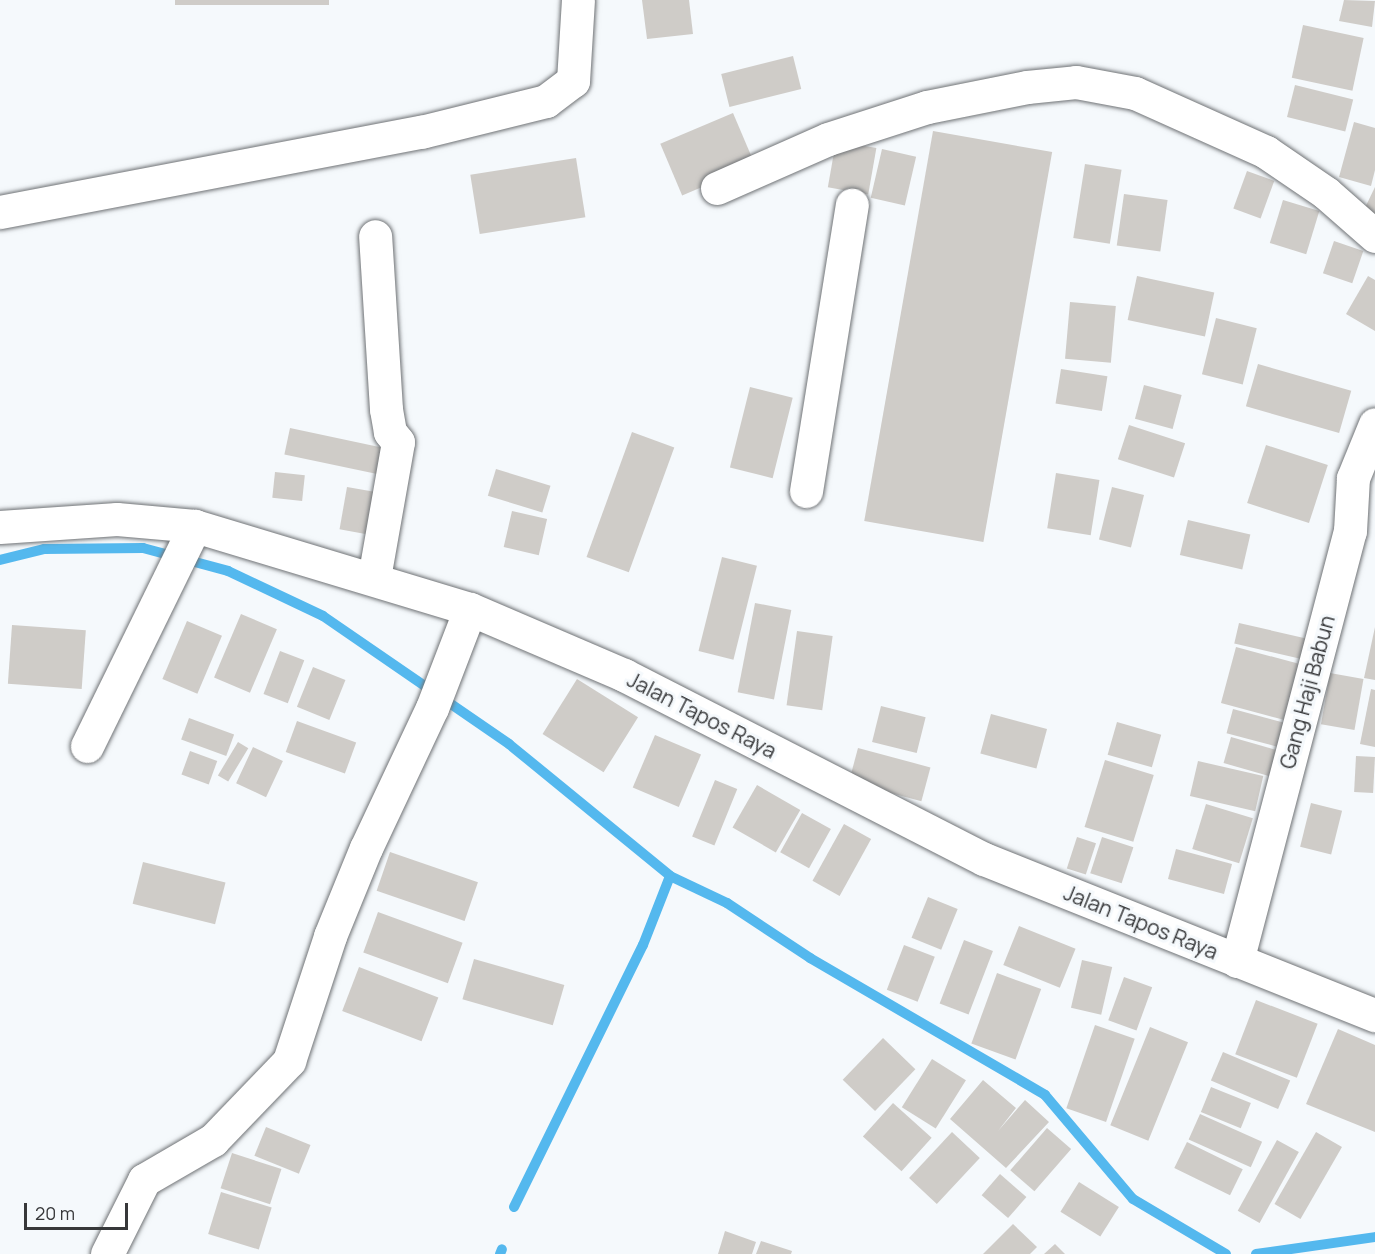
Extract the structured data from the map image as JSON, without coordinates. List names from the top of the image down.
{
  "streets": {
    "street": ["Gang Haji Babun", "Jalan Tapos Raya"]
  },
  "crossings": [
    ["Gang Haji Babun", "Jalan Tapos Raya"]
  ],
  "scale_bar": "20 m"
}
